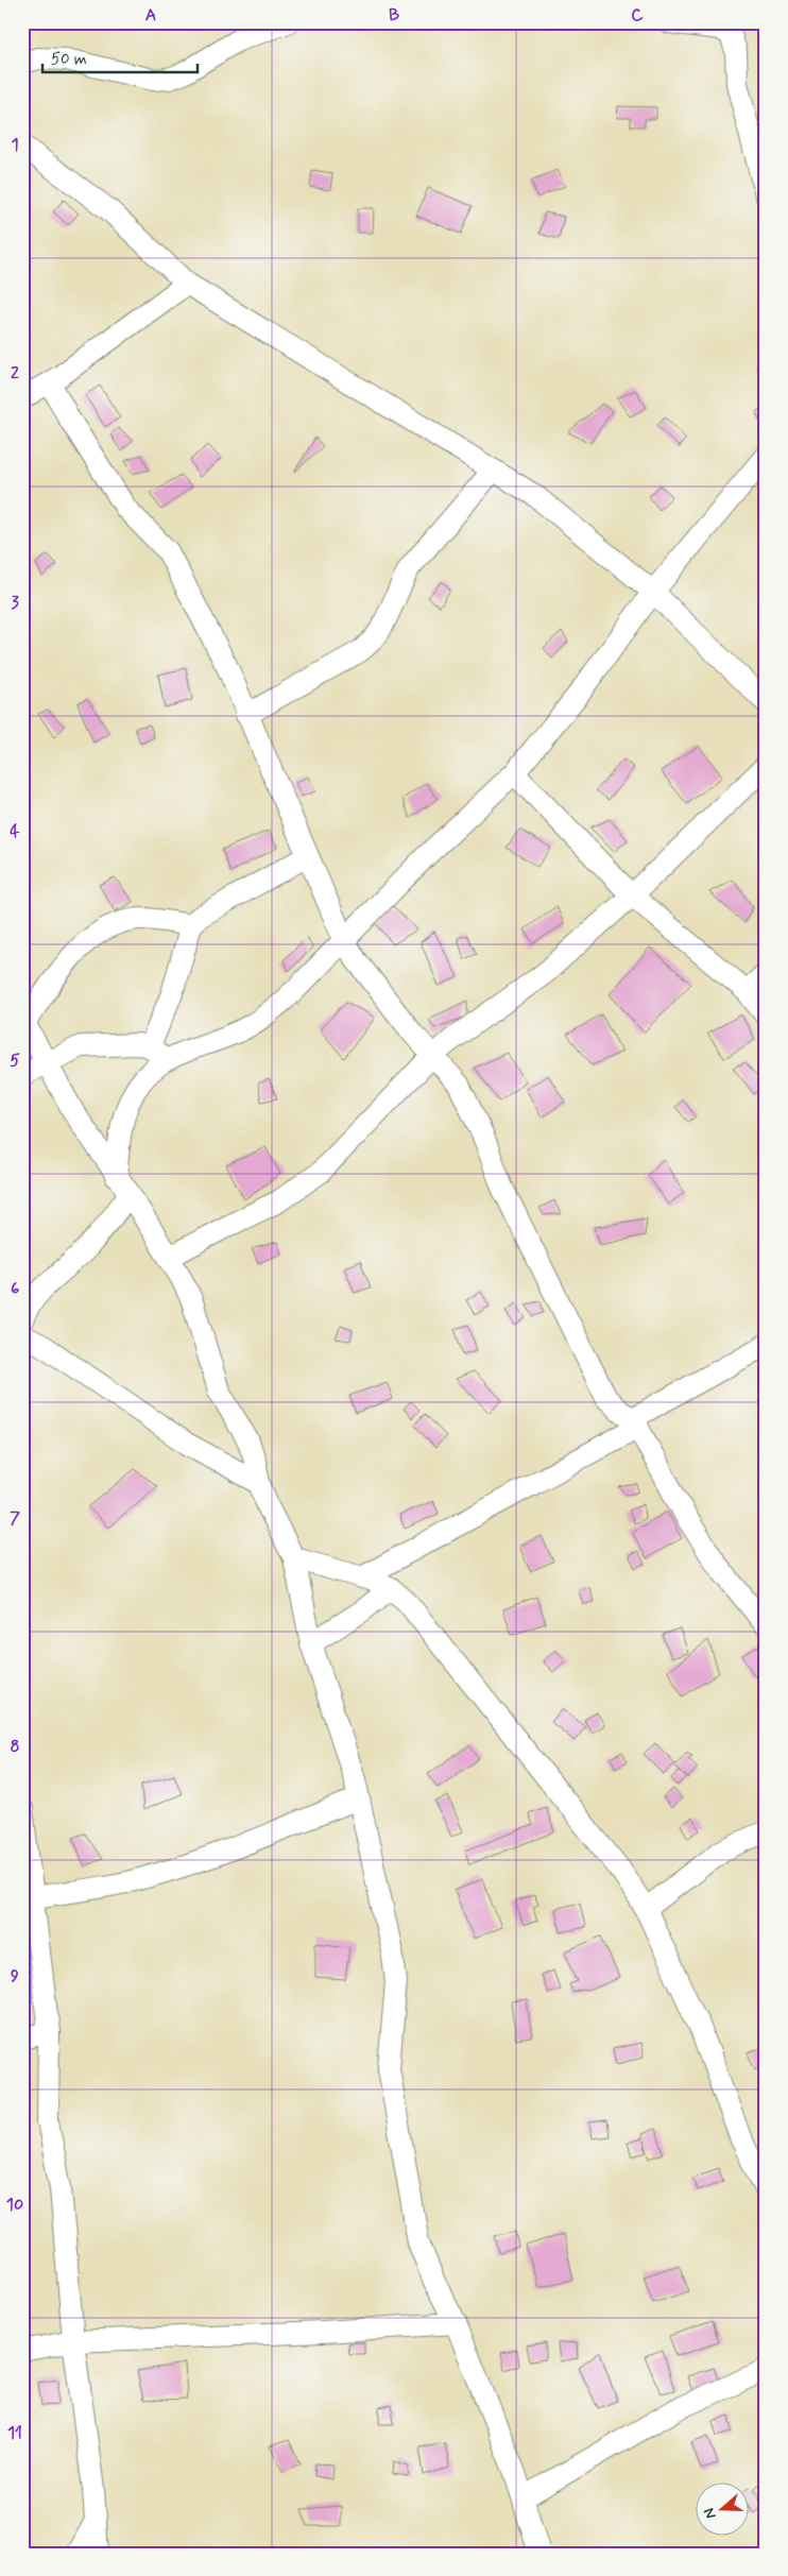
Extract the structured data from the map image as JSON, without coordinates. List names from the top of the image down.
{
  "scale_bar": "50 m",
  "north": "left",
  "grid": {
    "columns": ["A", "B", "C"],
    "rows": [
      "1",
      "2",
      "3",
      "4",
      "5",
      "6",
      "7",
      "8",
      "9",
      "10",
      "11"
    ]
  }
}
